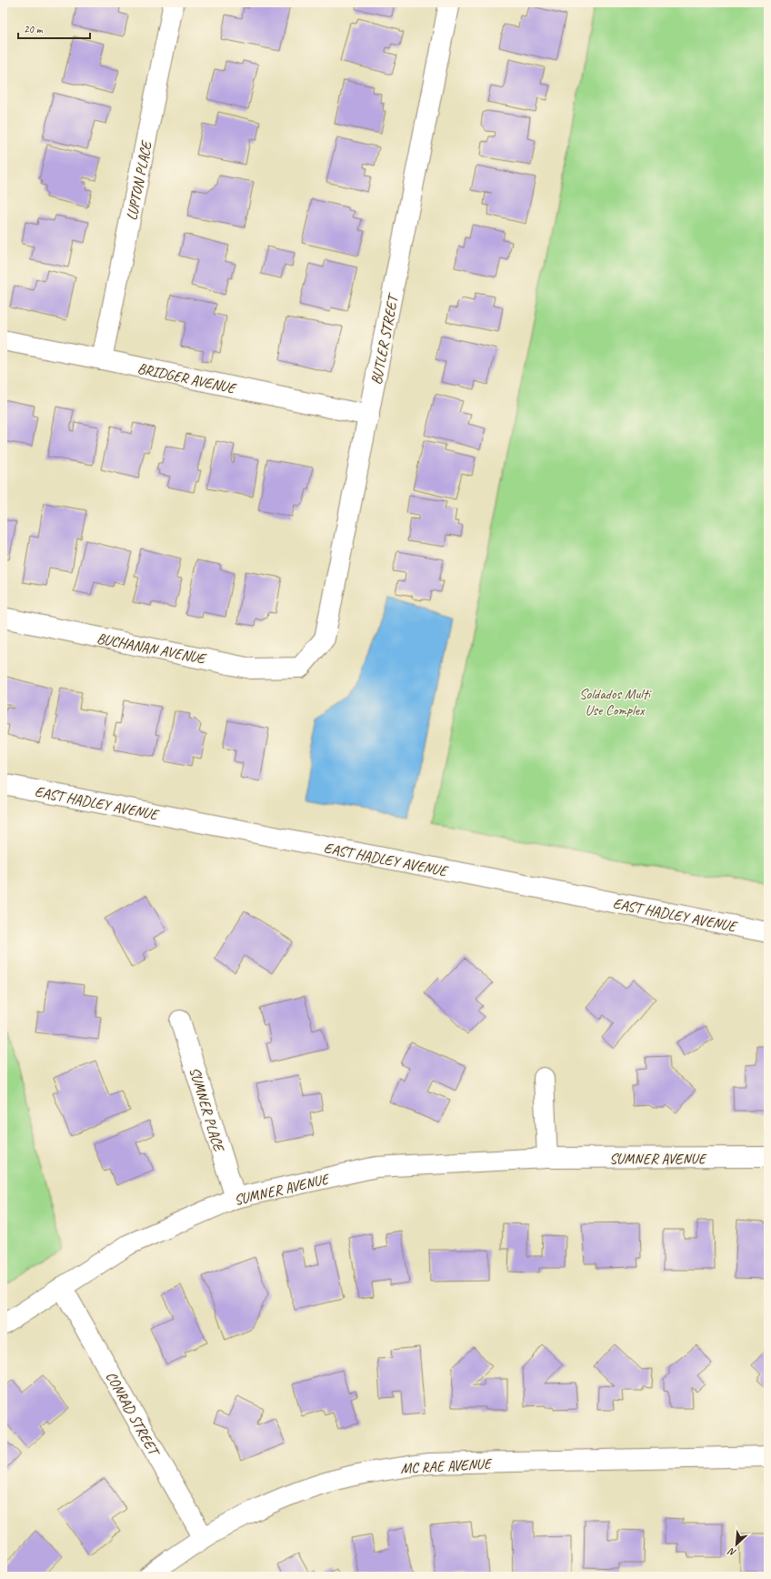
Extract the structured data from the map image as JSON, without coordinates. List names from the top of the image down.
{
  "streets": {
    "street": [
      "LUPTON PLACE",
      "BUTLER STREET",
      "BRIDGER AVENUE",
      "BUCHANAN AVENUE",
      "EAST HADLEY AVENUE",
      "SUMNER PLACE",
      "SUMNER AVENUE",
      "CONRAD STREET",
      "MC RAE AVENUE"
    ]
  },
  "crossings": [
    ["LUPTON PLACE", "BRIDGER AVENUE"],
    ["BUTLER STREET", "BRIDGER AVENUE"],
    ["BUTLER STREET", "BUCHANAN AVENUE"],
    ["SUMNER PLACE", "SUMNER AVENUE"],
    ["SUMNER AVENUE", "CONRAD STREET"],
    ["CONRAD STREET", "MC RAE AVENUE"]
  ],
  "parks": ["Soldados Multi Use Complex"],
  "scale_bar": "20 m",
  "north": "bottom left"
}
